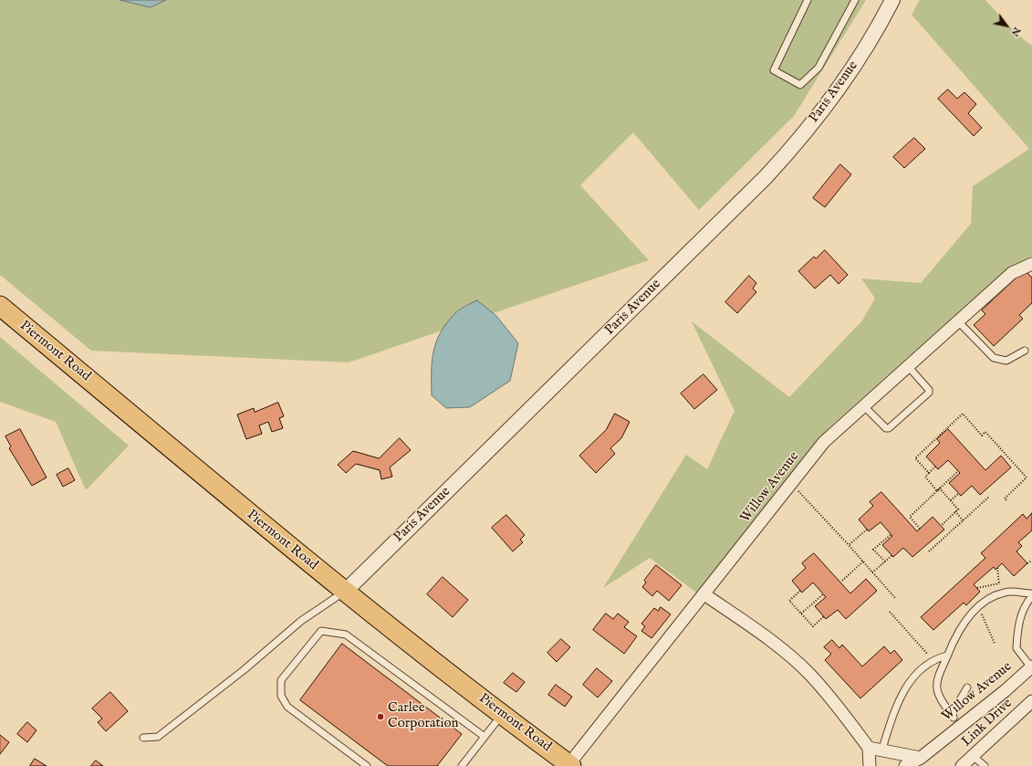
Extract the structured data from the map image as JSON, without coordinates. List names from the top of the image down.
{
  "streets": {
    "main road": ["Piermont Road"],
    "street": ["Paris Avenue", "Willow Avenue", "Link Drive"]
  },
  "crossings": [
    ["Paris Avenue", "Piermont Road"],
    ["Piermont Road", "Willow Avenue"]
  ],
  "places": ["Carlee Corporation"],
  "north": "bottom right"
}
